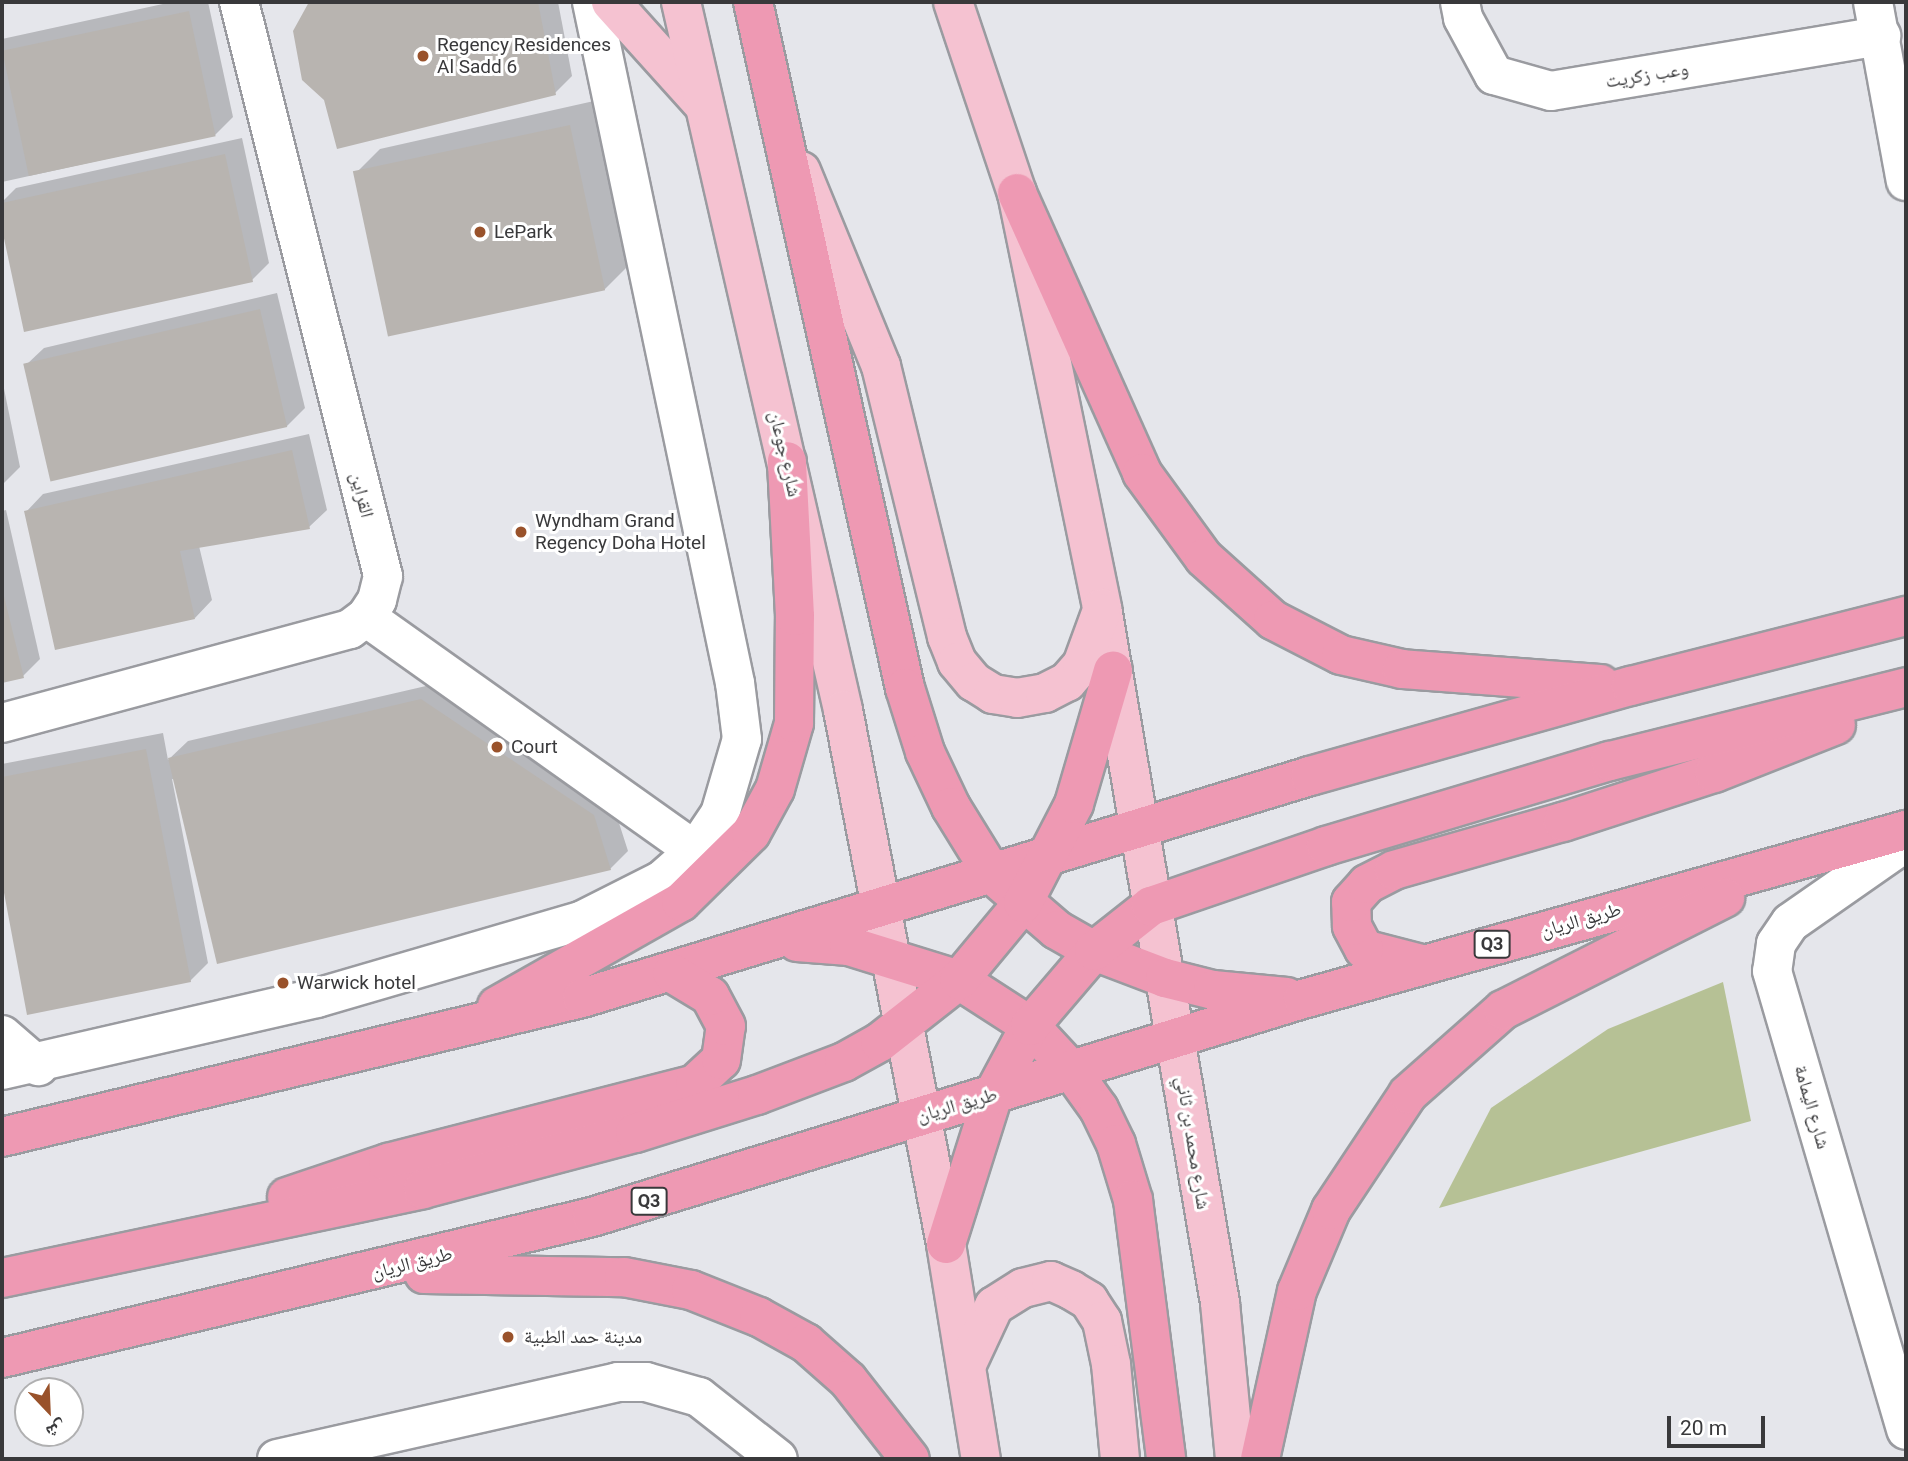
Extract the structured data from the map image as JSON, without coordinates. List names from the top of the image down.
{
  "streets": {
    "highway": ["طريق الريان", "Q3"],
    "main road": ["شارع جوعان", "شارع محمد بن ثاني"],
    "street": ["وعب زكريت", "القراين", "شارع اليمامة"]
  },
  "crossings": [
    ["طريق الريان", "شارع محمد بن ثاني"]
  ],
  "places": [
    "Regency Residences Al Sadd 6",
    "LePark",
    "Wyndham Grand Regency Doha Hotel",
    "Court",
    "Warwick hotel",
    "مدينة حمد الطبية"
  ],
  "scale_bar": "20 m",
  "north": "bottom right"
}
